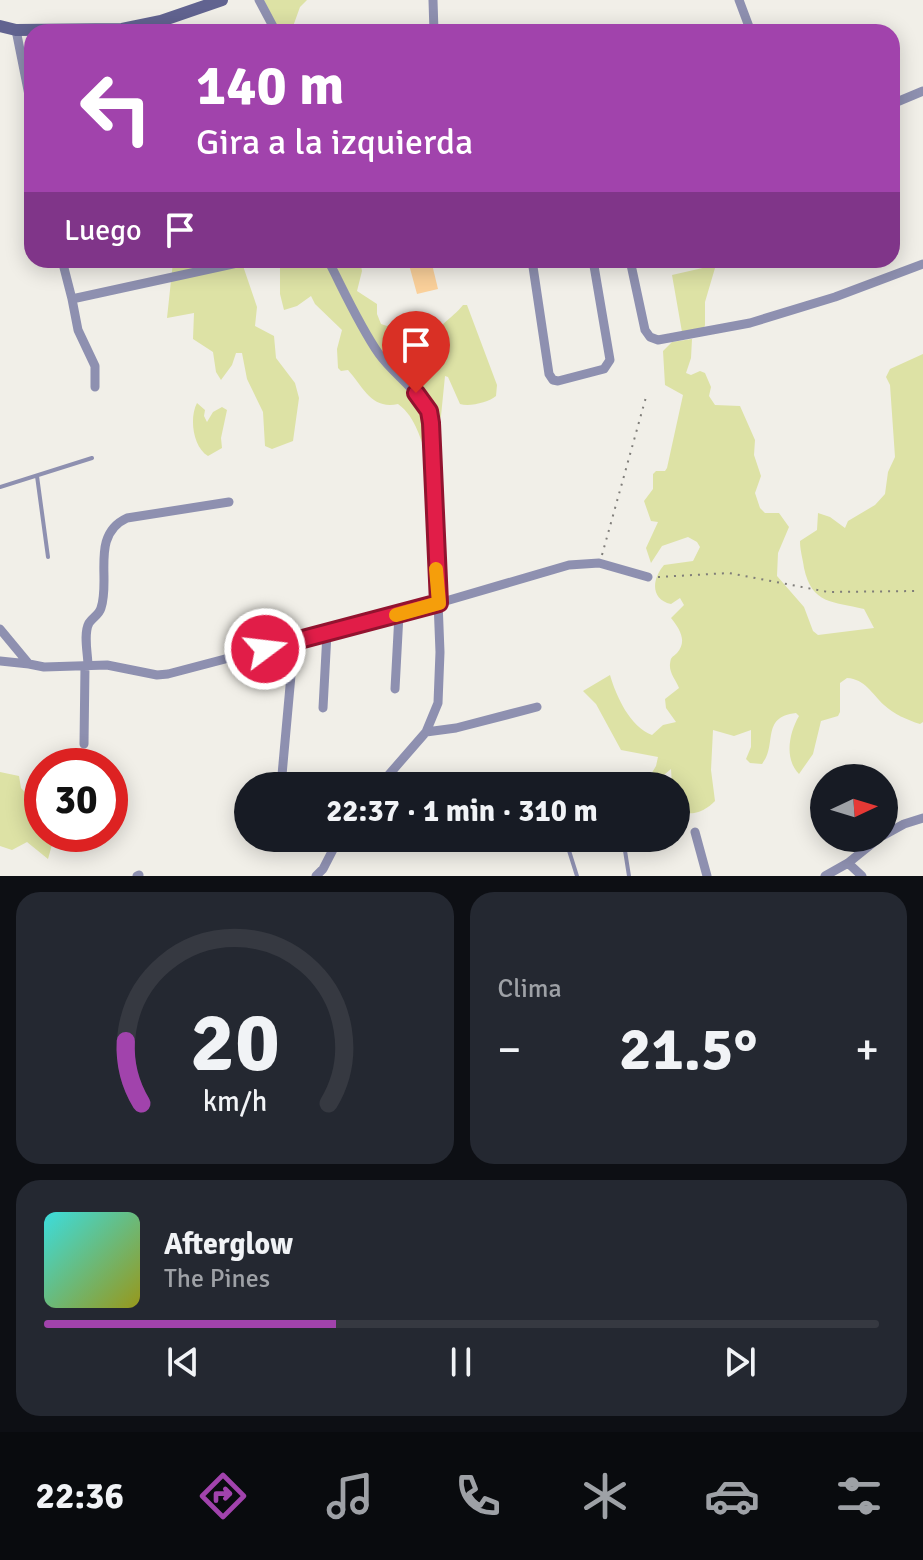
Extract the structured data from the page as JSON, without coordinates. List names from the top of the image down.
{
  "north": "right",
  "page": {
    "turn": ["140 m", "Gira a la izquierda"],
    "then": "Luego",
    "limit": "30",
    "trip": "22:37 · 1 min · 310 m",
    "tile": "Clima",
    "heat": ["−", "21.5°", "+"],
    "song": ["Afterglow", "The Pines"],
    "tabs": "22:36",
    "gauge": ["20", "km/h"]
  }
}
